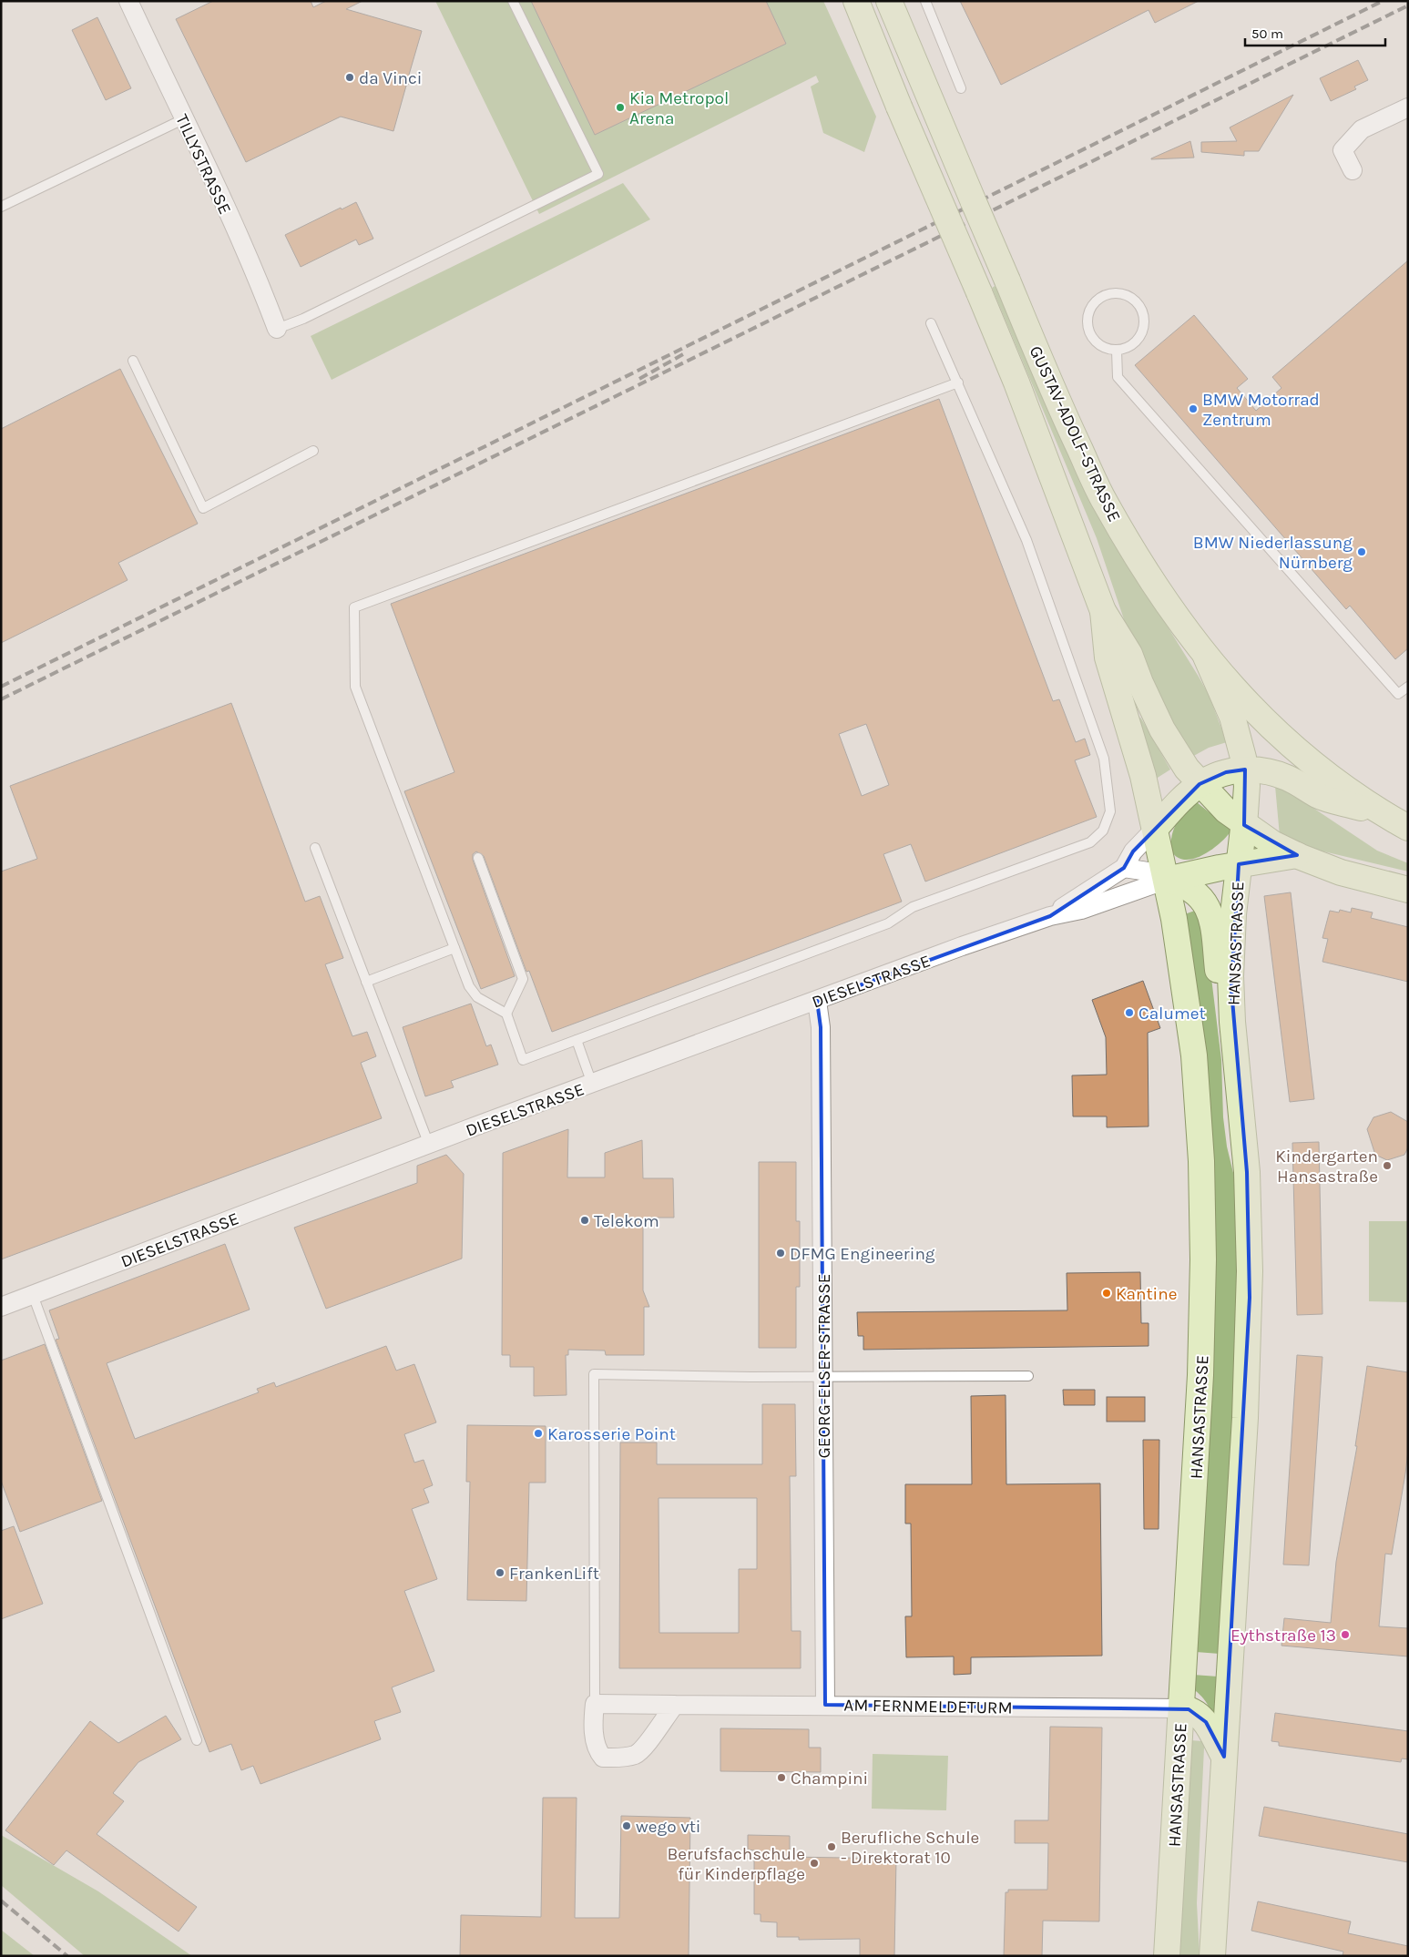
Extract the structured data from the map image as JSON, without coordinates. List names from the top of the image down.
{
  "streets": {
    "main road": ["GUSTAV-ADOLF-STRASSE", "HANSASTRASSE"],
    "street": [
      "TILLYSTRASSE",
      "DIESELSTRASSE",
      "GEORG-ELSER-STRASSE",
      "AM FERNMELDETURM"
    ]
  },
  "crossings": [
    ["GUSTAV-ADOLF-STRASSE", "HANSASTRASSE"],
    ["GUSTAV-ADOLF-STRASSE", "DIESELSTRASSE"],
    ["HANSASTRASSE", "DIESELSTRASSE"],
    ["HANSASTRASSE", "AM FERNMELDETURM"],
    ["DIESELSTRASSE", "GEORG-ELSER-STRASSE"],
    ["GEORG-ELSER-STRASSE", "AM FERNMELDETURM"]
  ],
  "places": [
    "da Vinci",
    "Kia Metropol Arena",
    "BMW Motorrad Zentrum",
    "BMW Niederlassung Nürnberg",
    "Calumet",
    "Kindergarten Hansastraße",
    "Telekom",
    "DFMG Engineering",
    "Kantine",
    "Karosserie Point",
    "FrankenLift",
    "Eythstraße 13",
    "Champini",
    "wego vti",
    "Berufliche Schule - Direktorat 10",
    "Berufsfachschule für Kinderpflage"
  ],
  "scale_bar": "50 m"
}
